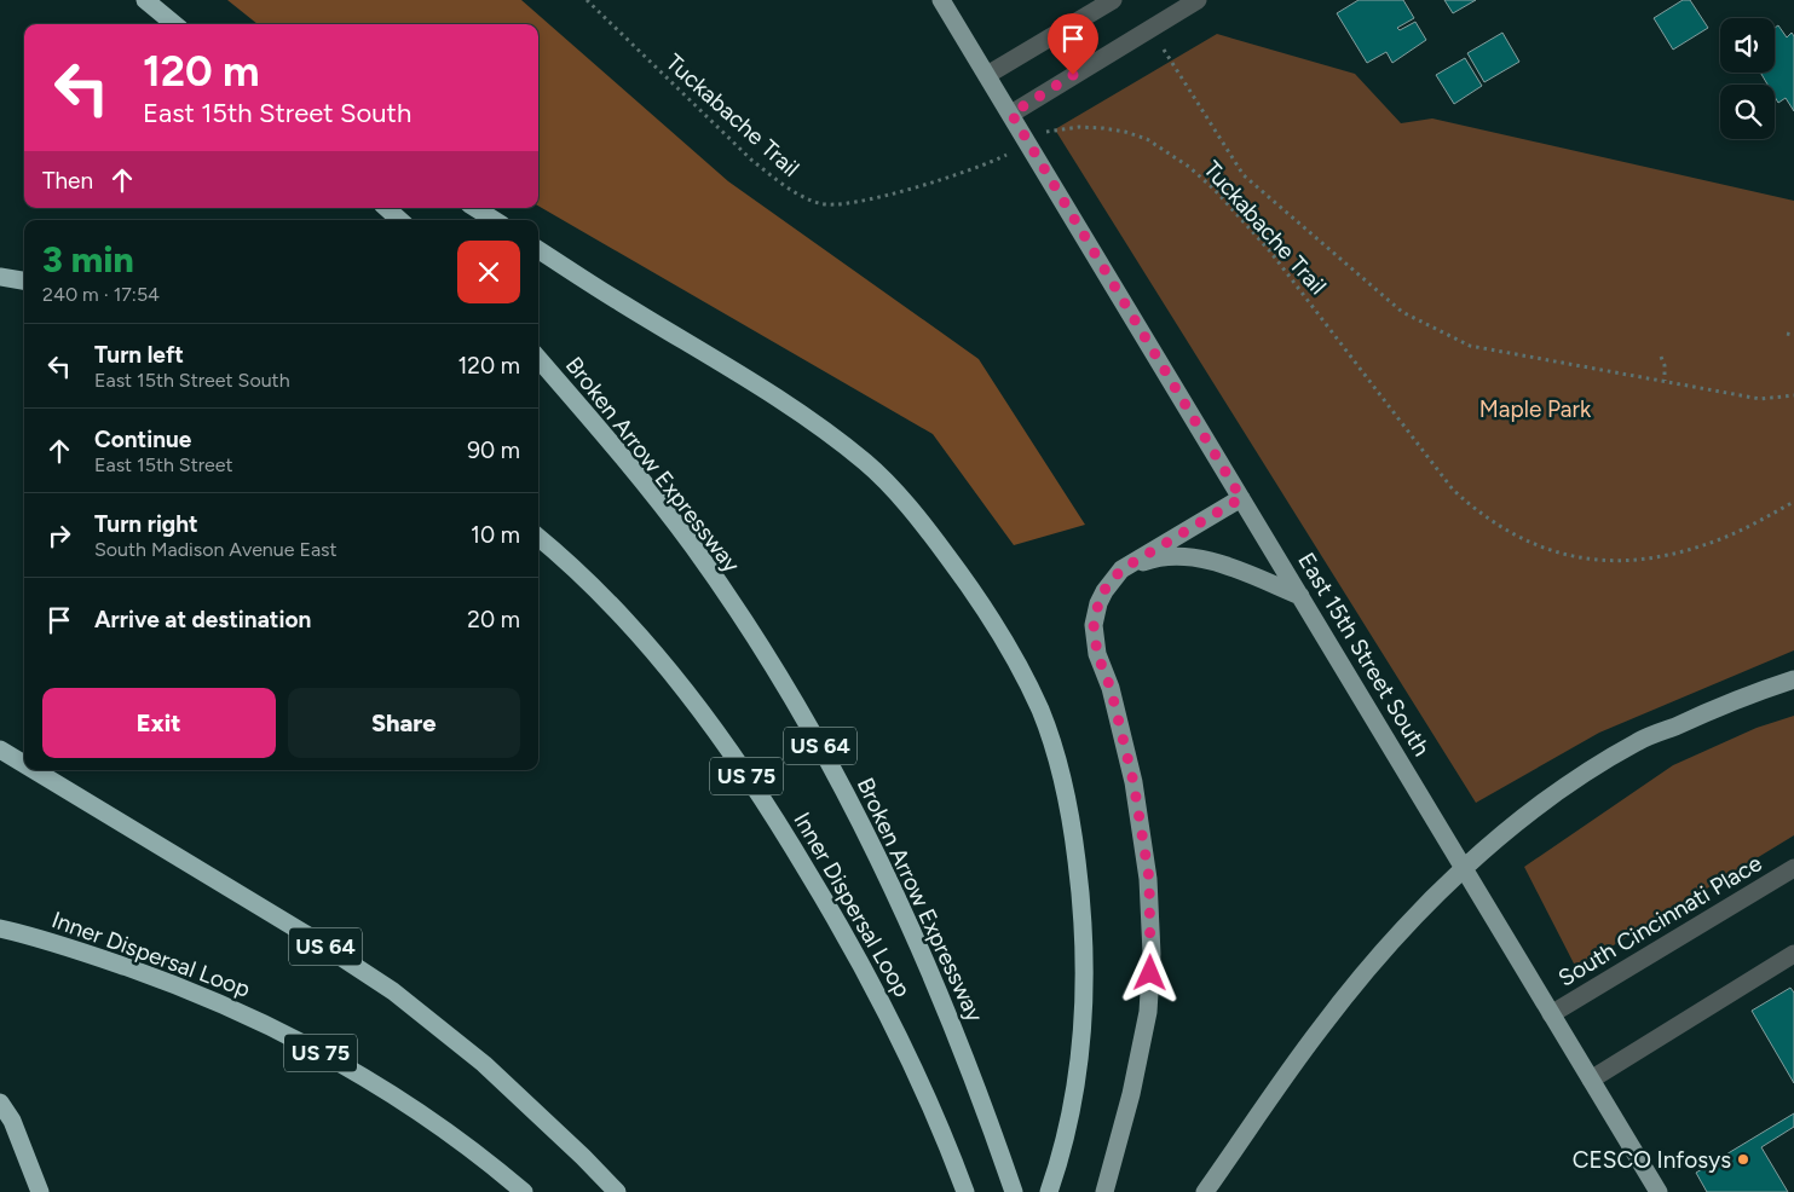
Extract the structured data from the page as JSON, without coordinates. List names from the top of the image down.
{
  "streets": {
    "highway": [
      "Broken Arrow Expressway",
      "US 64",
      "US 75",
      "Inner Dispersal Loop"
    ],
    "main road": ["East 15th Street South"],
    "street": ["South Cincinnati Place"],
    "path": ["Tuckabache Trail"]
  },
  "crossings": [
    ["Tuckabache Trail", "East 15th Street South"],
    ["East 15th Street South", "South Cincinnati Place"]
  ],
  "parks": ["Maple Park"],
  "places": ["CESCO Infosys"],
  "page": {
    "turn": ["120 m", "East 15th Street South"],
    "then": "Then",
    "heading": ["3 min", "240 m · 17:54"],
    "list": [
      {
        "name": "Turn left",
        "note": "East 15th Street South",
        "value": "120 m"
      },
      {
        "name": "Continue",
        "note": "East 15th Street",
        "value": "90 m"
      },
      {
        "name": "Turn right",
        "note": "South Madison Avenue East",
        "value": "10 m"
      },
      {
        "name": "Arrive at destination",
        "value": "20 m"
      }
    ],
    "buttons": ["Exit", "Share"]
  }
}
